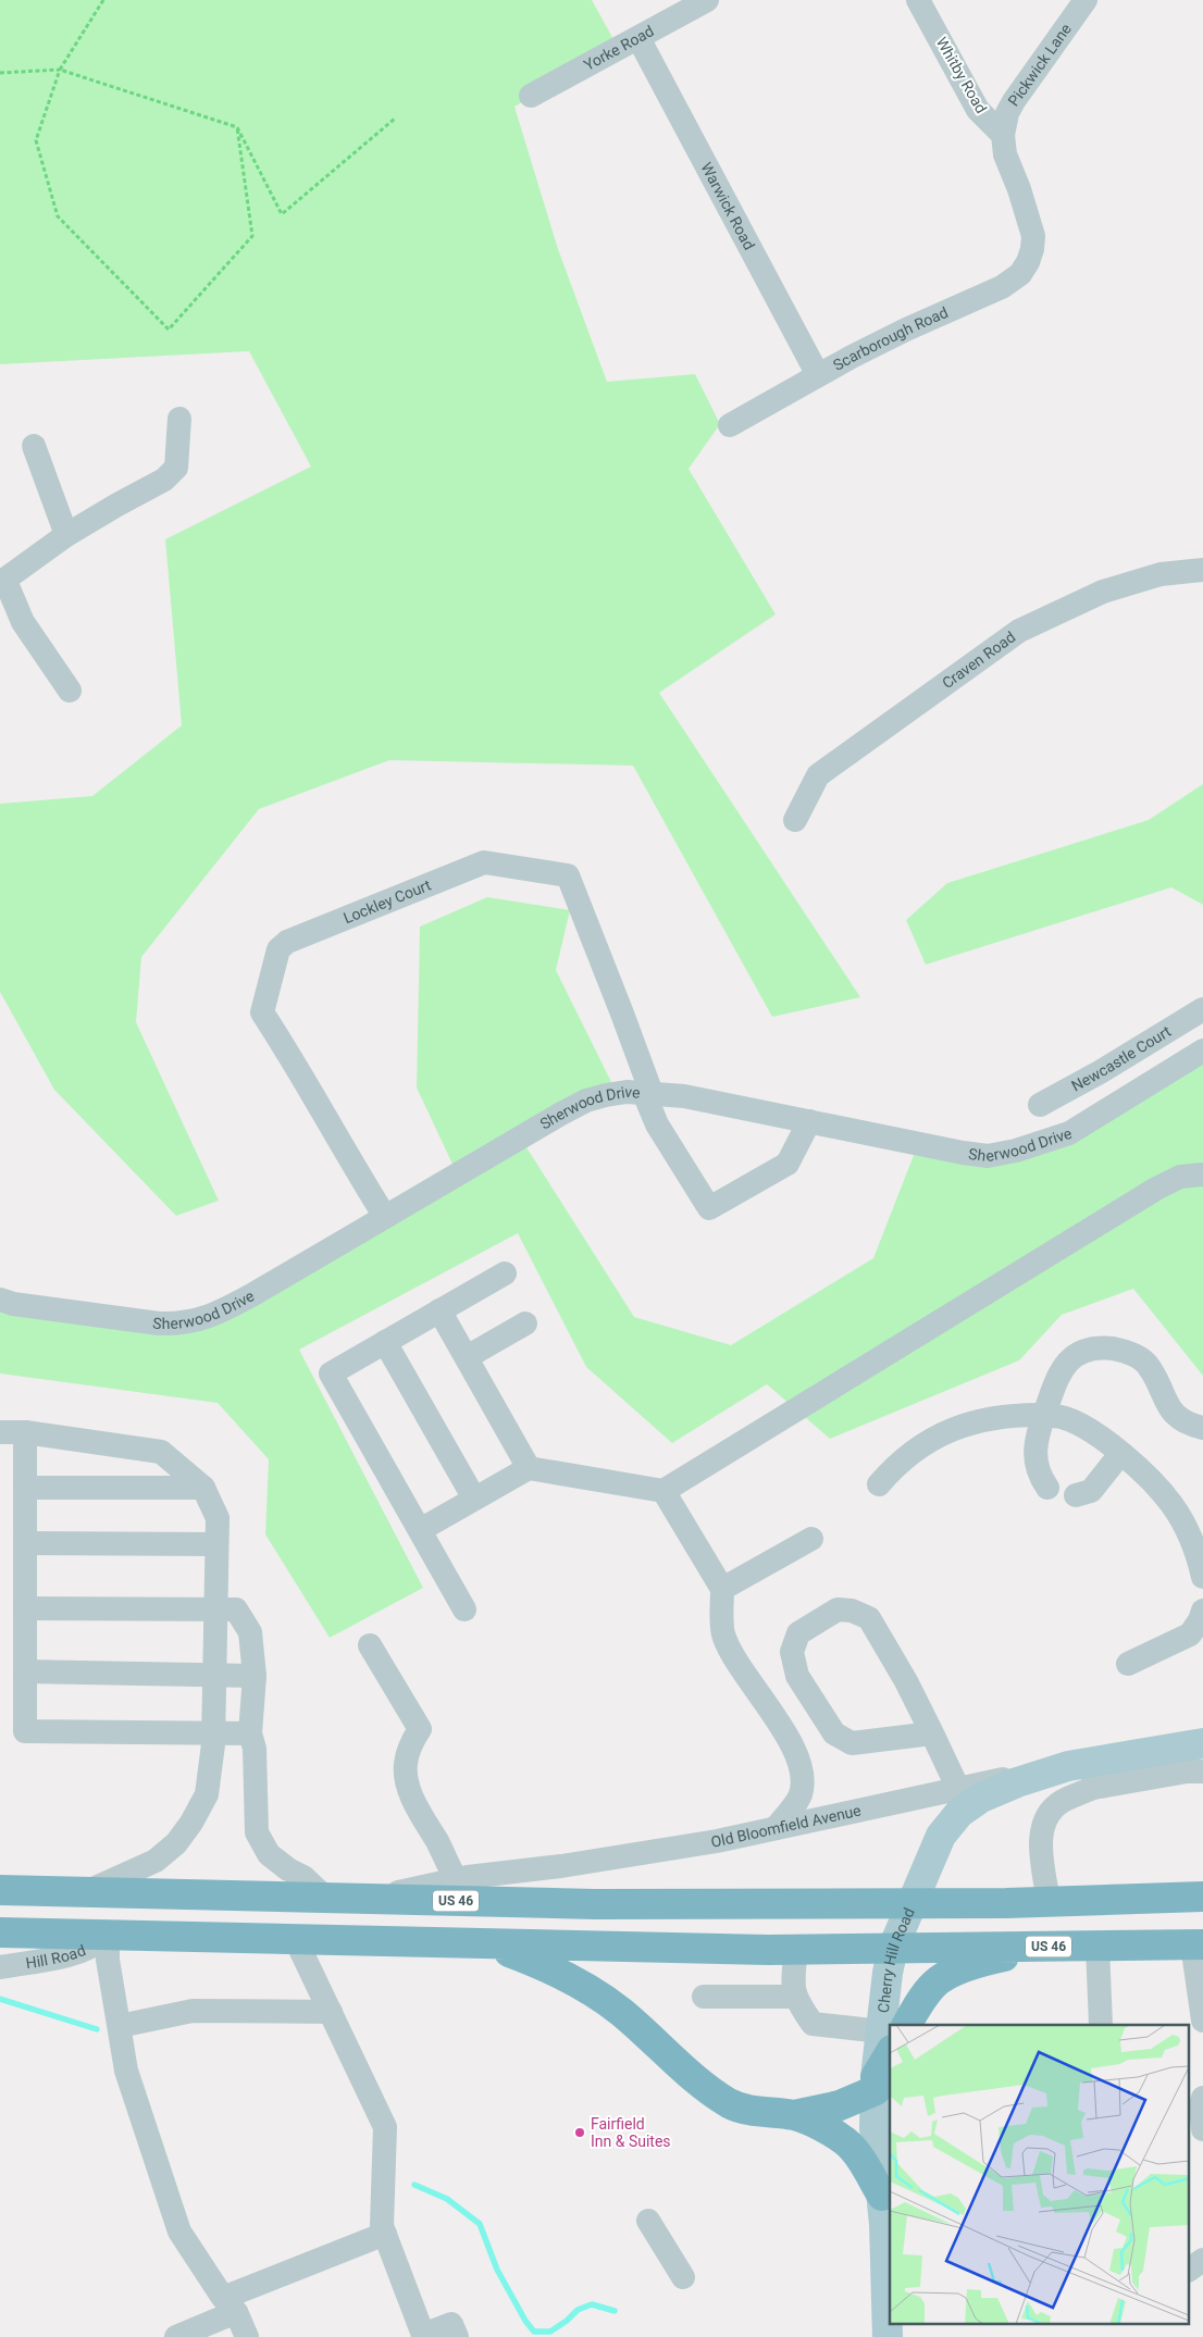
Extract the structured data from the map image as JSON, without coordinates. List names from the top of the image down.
{
  "streets": {
    "highway": ["US 46"],
    "main road": ["Old Bloomfield Avenue", "Cherry Hill Road"],
    "street": [
      "Yorke Road",
      "Pickwick Lane",
      "Whitby Road",
      "Warwick Road",
      "Scarborough Road",
      "Craven Road",
      "Lockley Court",
      "Newcastle Court",
      "Sherwood Drive",
      "Hill Road"
    ]
  },
  "crossings": [
    ["Yorke Road", "Warwick Road"],
    ["Pickwick Lane", "Whitby Road"],
    ["Pickwick Lane", "Scarborough Road"],
    ["Whitby Road", "Scarborough Road"],
    ["Warwick Road", "Scarborough Road"],
    ["Lockley Court", "Sherwood Drive"],
    ["Old Bloomfield Avenue", "US 46"],
    ["Old Bloomfield Avenue", "Cherry Hill Road"],
    ["US 46", "Hill Road"],
    ["US 46", "Cherry Hill Road"]
  ],
  "places": ["Fairfield Inn & Suites"]
}
